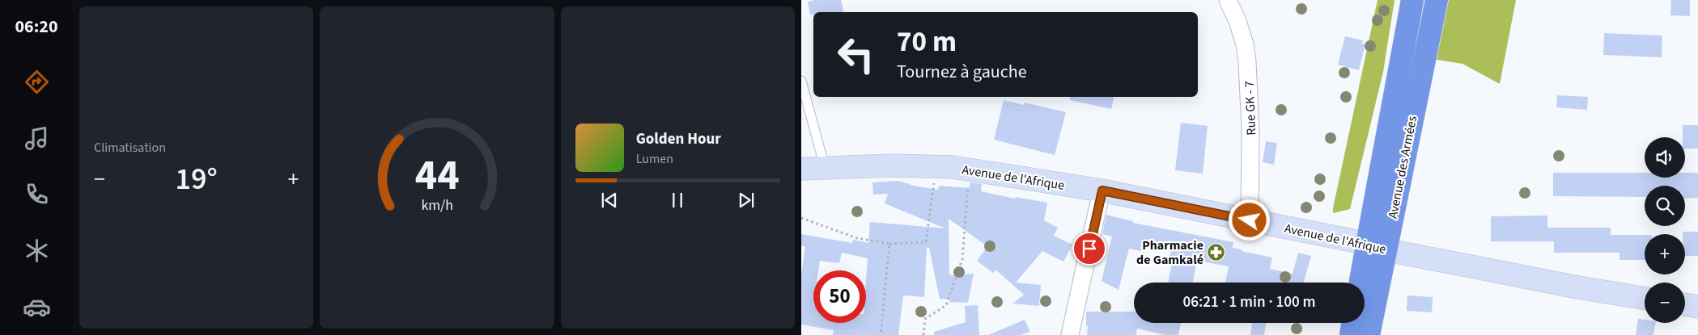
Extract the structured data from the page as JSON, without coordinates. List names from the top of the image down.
{
  "streets": {
    "highway": ["Avenue des Armées"],
    "main road": ["Avenue de l'Afrique"],
    "street": ["Rue GK - 7"]
  },
  "crossings": [
    ["Rue GK - 7", "Avenue de l'Afrique"],
    ["Avenue des Armées", "Avenue de l'Afrique"]
  ],
  "places": {
    "pharmacy": ["Pharmacie de Gamkalé"]
  },
  "page": {
    "tabs": "06:20",
    "tile": "Climatisation",
    "turn": ["70 m", "Tournez à gauche"],
    "song": ["Golden Hour", "Lumen"],
    "map_buttons": ["+", "−"],
    "heat": ["−", "19°", "+"],
    "limit": "50",
    "trip": "06:21 · 1 min · 100 m",
    "gauge": ["44", "km/h"]
  }
}
